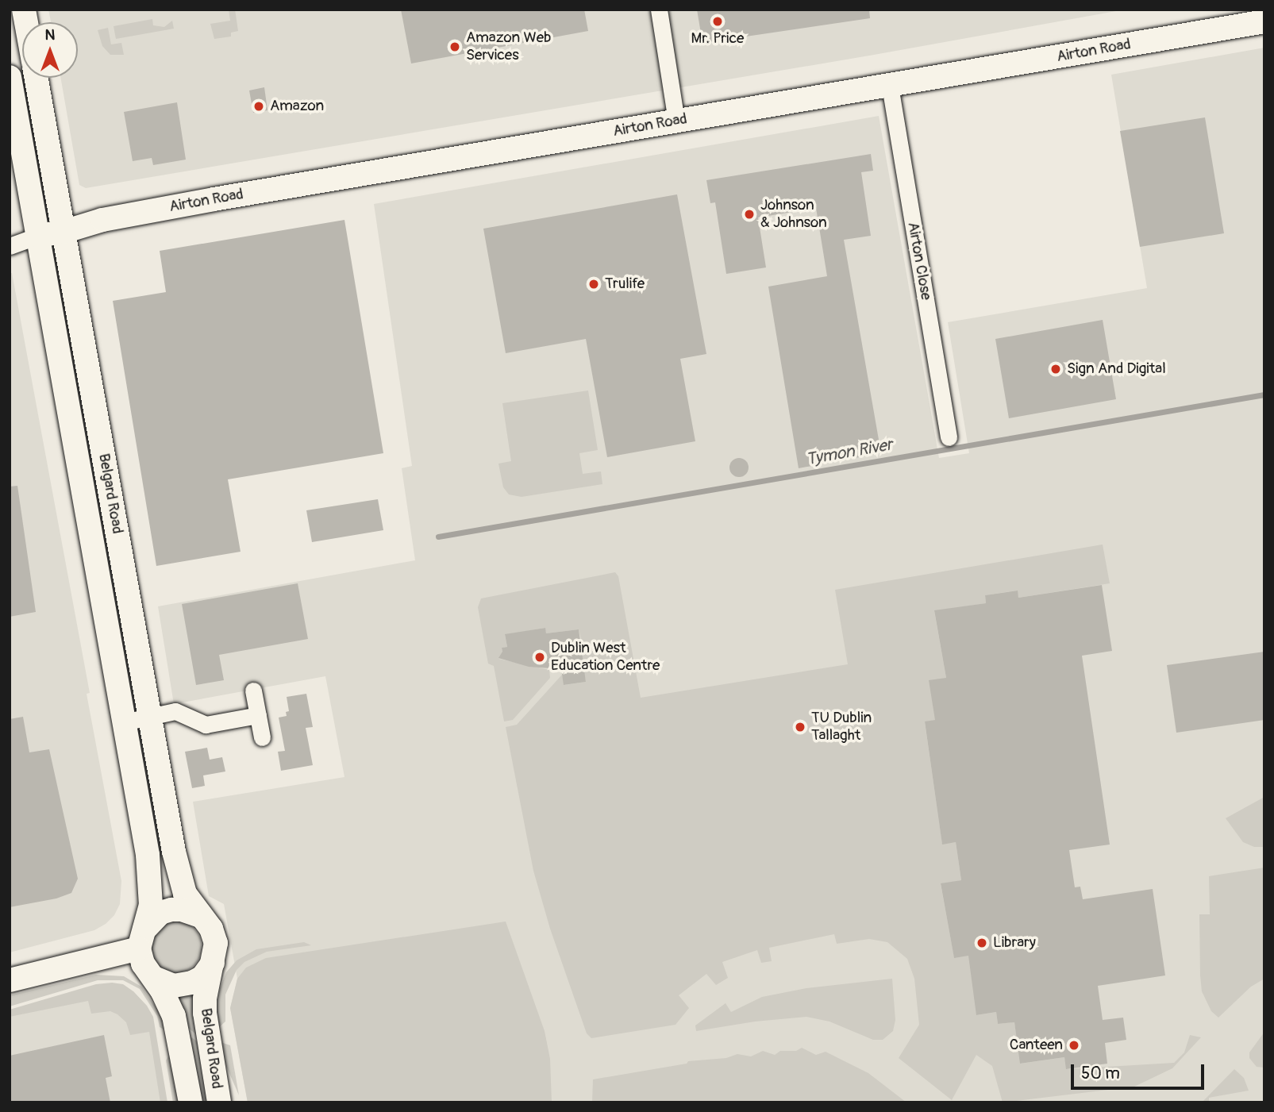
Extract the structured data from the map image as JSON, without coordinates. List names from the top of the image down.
{
  "streets": {
    "main road": ["Airton Road", "Belgard Road"],
    "street": ["Airton Close"]
  },
  "crossings": [
    ["Airton Road", "Airton Close"],
    ["Airton Road", "Belgard Road"]
  ],
  "water": ["Tymon River"],
  "places": [
    "Mr. Price",
    "Amazon Web Services",
    "Amazon",
    "Johnson & Johnson",
    "Trulife",
    "Sign And Digital",
    "Dublin West Education Centre",
    "TU Dublin Tallaght",
    "Library",
    "Canteen"
  ],
  "scale_bar": "50 m",
  "north": "top"
}
